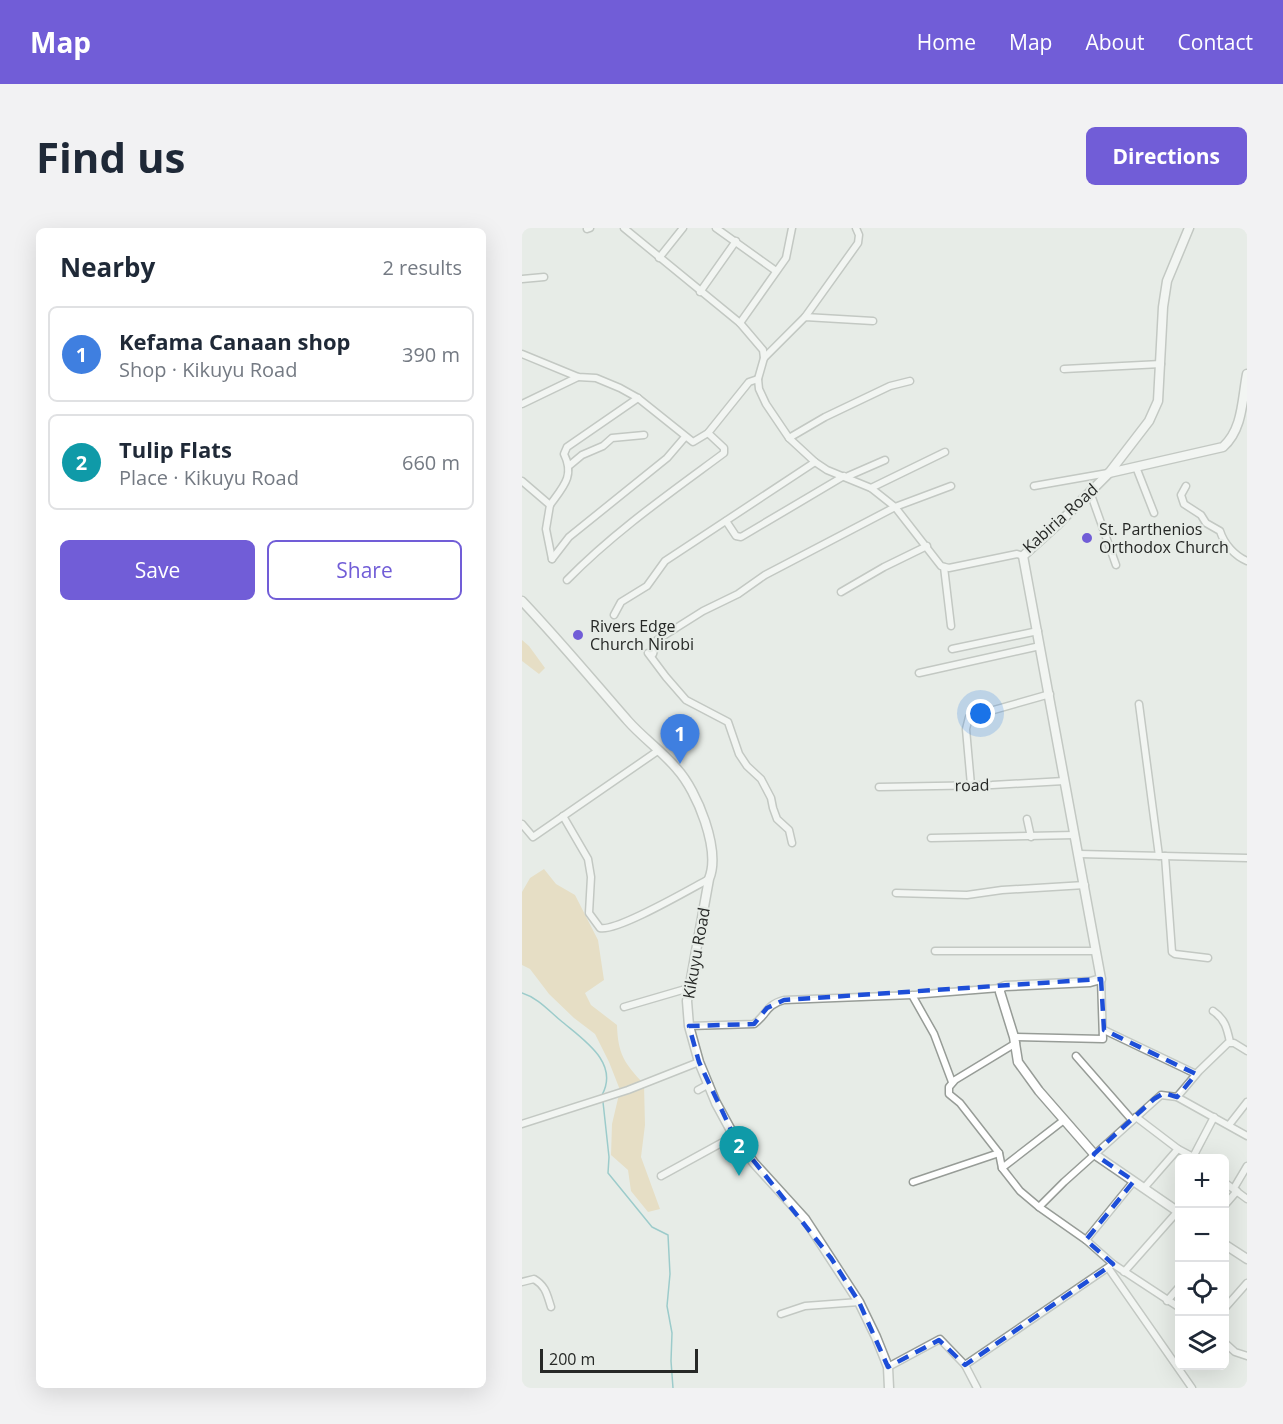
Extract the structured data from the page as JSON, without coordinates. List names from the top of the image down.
{
  "streets": {
    "main road": ["Kabiria Road", "Kikuyu Road"],
    "street": ["road"]
  },
  "places": ["St. Parthenios Orthodox Church", "Rivers Edge Church Nirobi"],
  "scale_bar": "200 m",
  "page": {
    "header": "Map",
    "nav": [
      "Home",
      "Map",
      "About",
      "Contact"
    ],
    "buttons": [
      "Directions",
      ["Save", "Share"]
    ],
    "title": "Find us",
    "heading": ["Nearby", "2 results"],
    "list": [
      {
        "mark": "1",
        "name": "Kefama Canaan shop",
        "note": "Shop · Kikuyu Road",
        "value": "390 m"
      },
      {
        "mark": "2",
        "name": "Tulip Flats",
        "note": "Place · Kikuyu Road",
        "value": "660 m"
      }
    ],
    "pins": ["1", "2"],
    "map_buttons": ["+", "−"],
    "scale": "200 m"
  }
}
